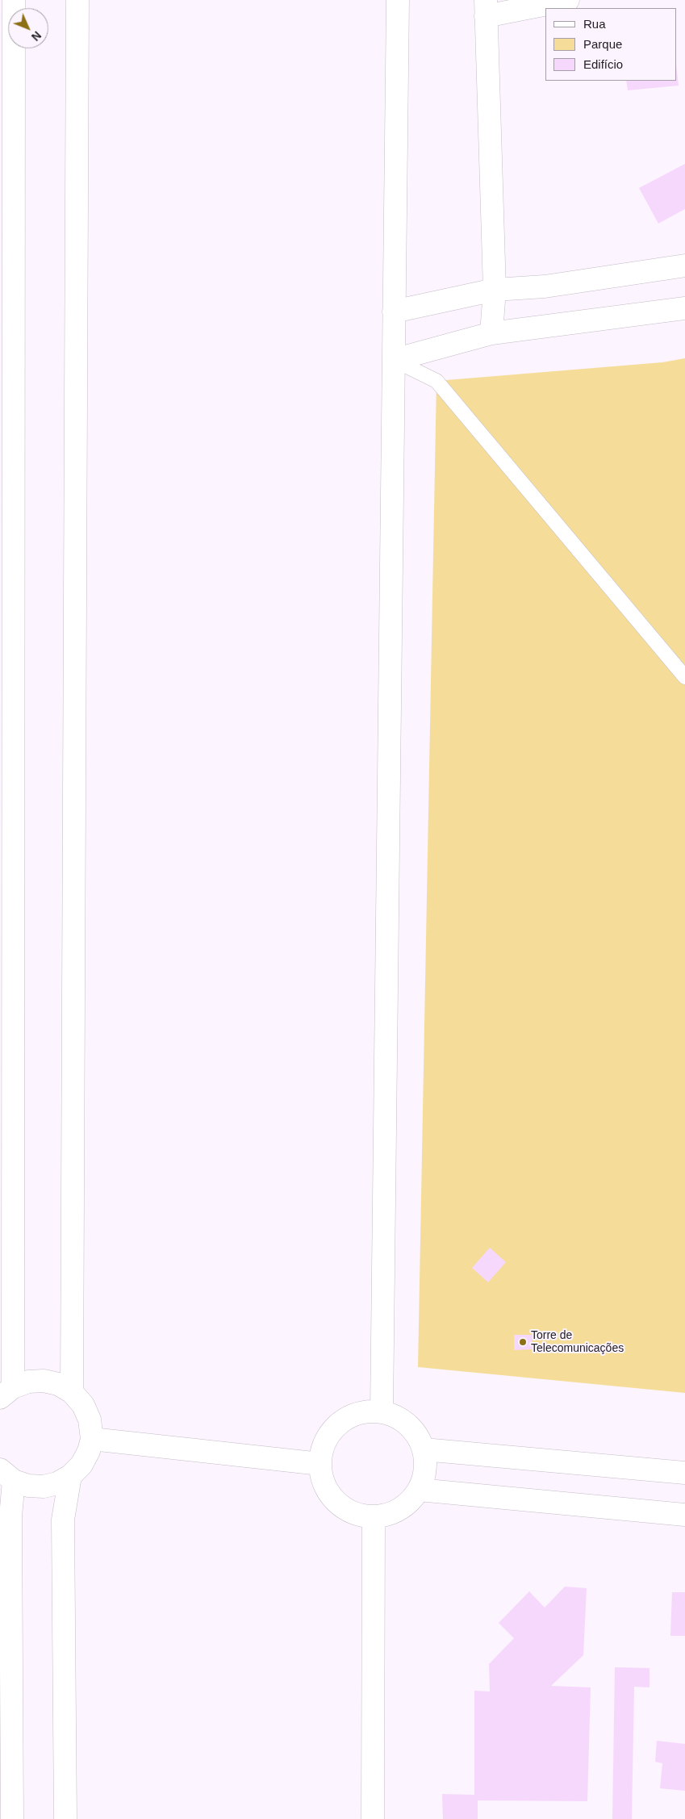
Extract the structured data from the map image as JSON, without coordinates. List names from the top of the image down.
{
  "places": ["Torre de Telecomunicações"],
  "legend": ["Rua", "Parque", "Edifício"],
  "north": "bottom right"
}
